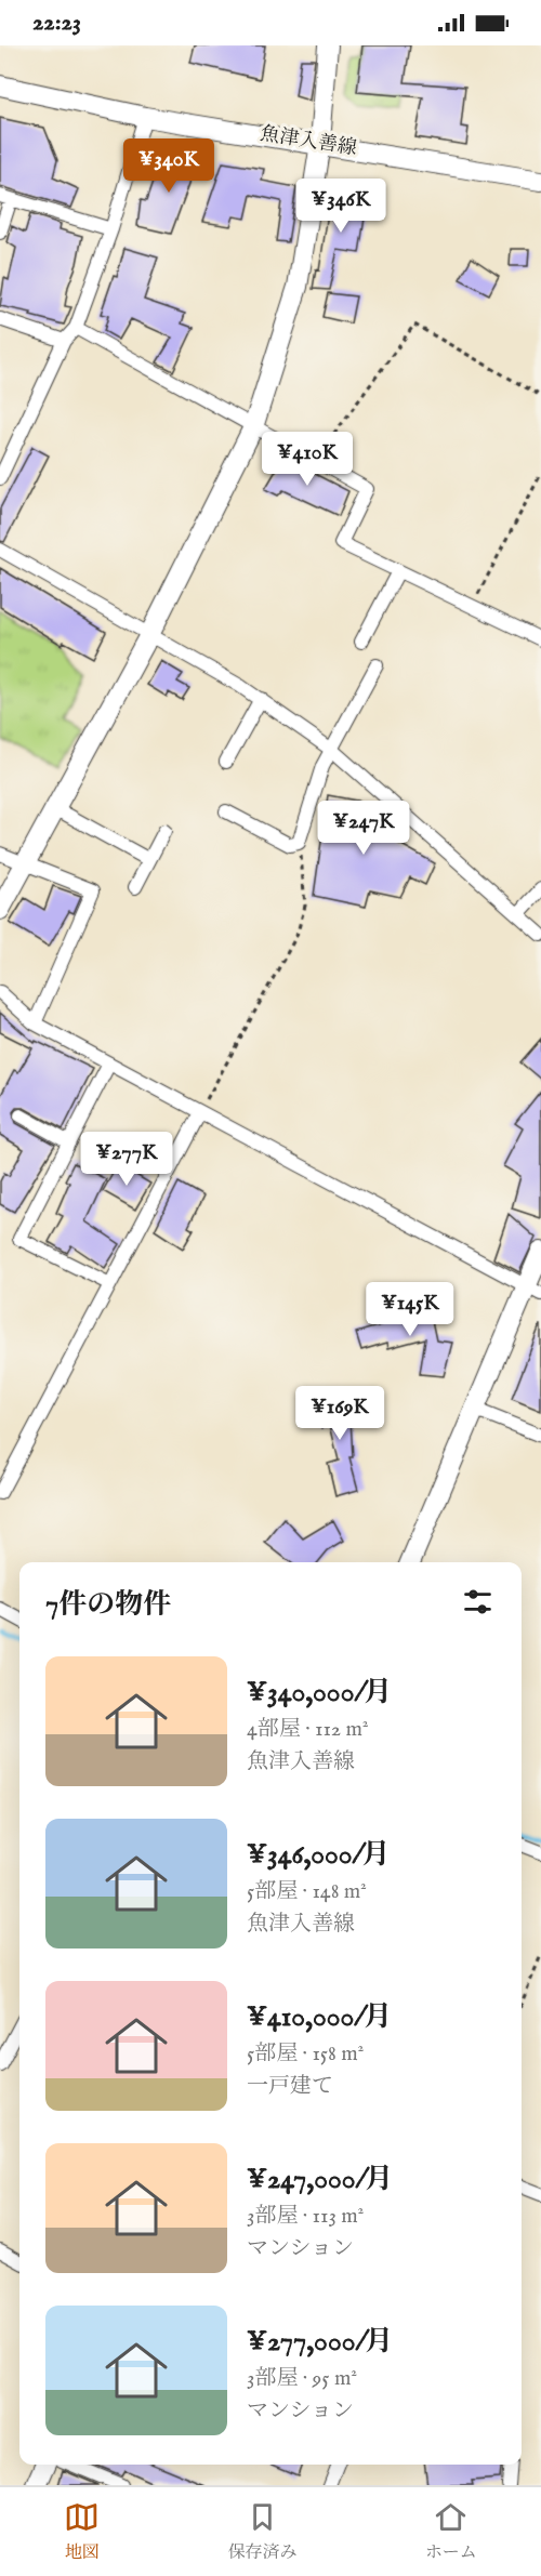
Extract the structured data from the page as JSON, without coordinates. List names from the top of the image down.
{
  "streets": {
    "street": ["魚津入善線"]
  },
  "page": {
    "status": "22:23",
    "price": [
      "¥340K",
      "¥346K",
      "¥410K",
      "¥247K",
      "¥277K",
      "¥145K",
      "¥169K"
    ],
    "heading": "7件の物件",
    "list": [
      {
        "name": "¥340,000/月",
        "note": "4部屋 · 112 m² · 魚津入善線"
      },
      {
        "name": "¥346,000/月",
        "note": "5部屋 · 148 m² · 魚津入善線"
      },
      {
        "name": "¥410,000/月",
        "note": "5部屋 · 158 m² · 一戸建て"
      },
      {
        "name": "¥247,000/月",
        "note": "3部屋 · 113 m² · マンション"
      },
      {
        "name": "¥277,000/月",
        "note": "3部屋 · 95 m² · マンション"
      }
    ],
    "tabs": ["地図", "保存済み", "ホーム"]
  }
}
